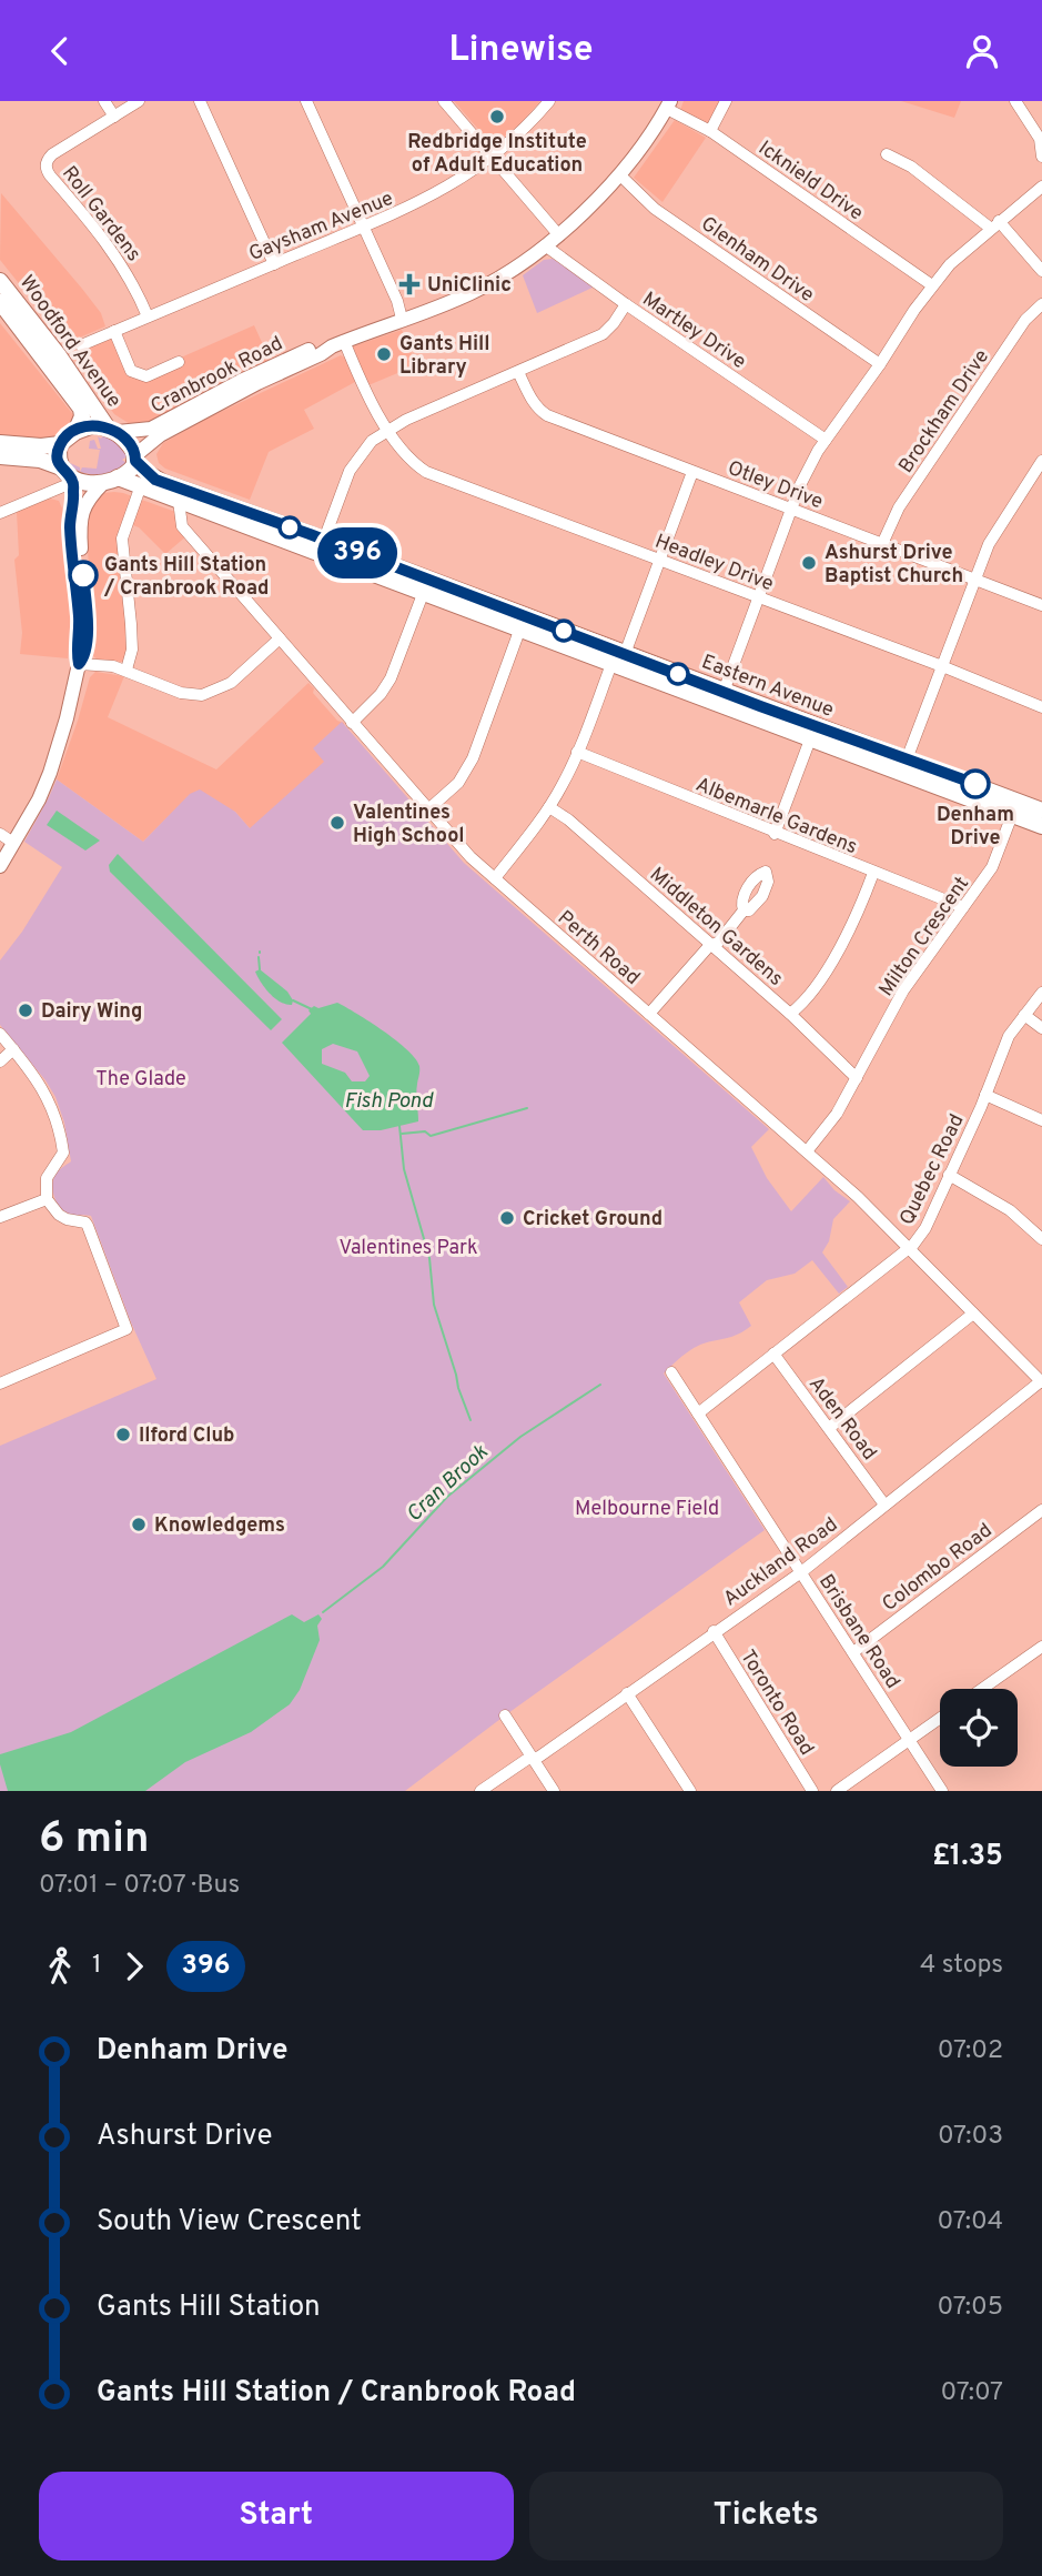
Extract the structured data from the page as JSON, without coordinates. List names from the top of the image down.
{
  "streets": {
    "highway": ["Woodford Avenue", "Eastern Avenue"],
    "main road": ["Cranbrook Road"],
    "street": [
      "Icknield Drive",
      "Roll Gardens",
      "Gaysham Avenue",
      "Glenham Drive",
      "Martley Drive",
      "Brockham Drive",
      "Otley Drive",
      "Headley Drive",
      "Albemarle Gardens",
      "Middleton Gardens",
      "Milton Crescent",
      "Perth Road",
      "Quebec Road",
      "Aden Road",
      "Auckland Road",
      "Colombo Road",
      "Brisbane Road",
      "Toronto Road"
    ]
  },
  "crossings": [
    ["Icknield Drive", "Cranbrook Road"],
    ["Roll Gardens", "Gaysham Avenue"],
    ["Glenham Drive", "Cranbrook Road"],
    ["Martley Drive", "Cranbrook Road"],
    ["Woodford Avenue", "Cranbrook Road"],
    ["Woodford Avenue", "Eastern Avenue"],
    ["Cranbrook Road", "Headley Drive"],
    ["Cranbrook Road", "Eastern Avenue"],
    ["Brockham Drive", "Otley Drive"],
    ["Eastern Avenue", "Milton Crescent"],
    ["Eastern Avenue", "Perth Road"],
    ["Albemarle Gardens", "Milton Crescent"],
    ["Middleton Gardens", "Milton Crescent"],
    ["Milton Crescent", "Perth Road"],
    ["Perth Road", "Quebec Road"],
    ["Perth Road", "Auckland Road"],
    ["Quebec Road", "Aden Road"],
    ["Quebec Road", "Brisbane Road"],
    ["Aden Road", "Auckland Road"],
    ["Auckland Road", "Brisbane Road"],
    ["Auckland Road", "Toronto Road"],
    ["Colombo Road", "Brisbane Road"]
  ],
  "water": ["Fish Pond", "Cran Brook"],
  "parks": ["The Glade", "Valentines Park", "Melbourne Field"],
  "places": {
    "other": [
      "Redbridge Institute of Adult Education",
      "Gants Hill Library",
      "Ashurst Drive Baptist Church",
      "Gants Hill Station / Cranbrook Road",
      "Denham Drive",
      "Valentines High School",
      "Dairy Wing",
      "Cricket Ground",
      "Ilford Club",
      "Knowledgems"
    ],
    "health": ["UniClinic"]
  },
  "lines": ["bus line 396"],
  "page": {
    "header": "Linewise",
    "on_map": "396",
    "heading": ["6 min", "07:01 – 07:07 · Bus", "£1.35"],
    "legs": ["1", "396", "4 stops"],
    "list": [
      {
        "name": "Denham Drive",
        "value": "07:02"
      },
      {
        "name": "Ashurst Drive",
        "value": "07:03"
      },
      {
        "name": "South View Crescent",
        "value": "07:04"
      },
      {
        "name": "Gants Hill Station",
        "value": "07:05"
      },
      {
        "name": "Gants Hill Station / Cranbrook Road",
        "value": "07:07"
      }
    ],
    "buttons": ["Start", "Tickets"]
  }
}
